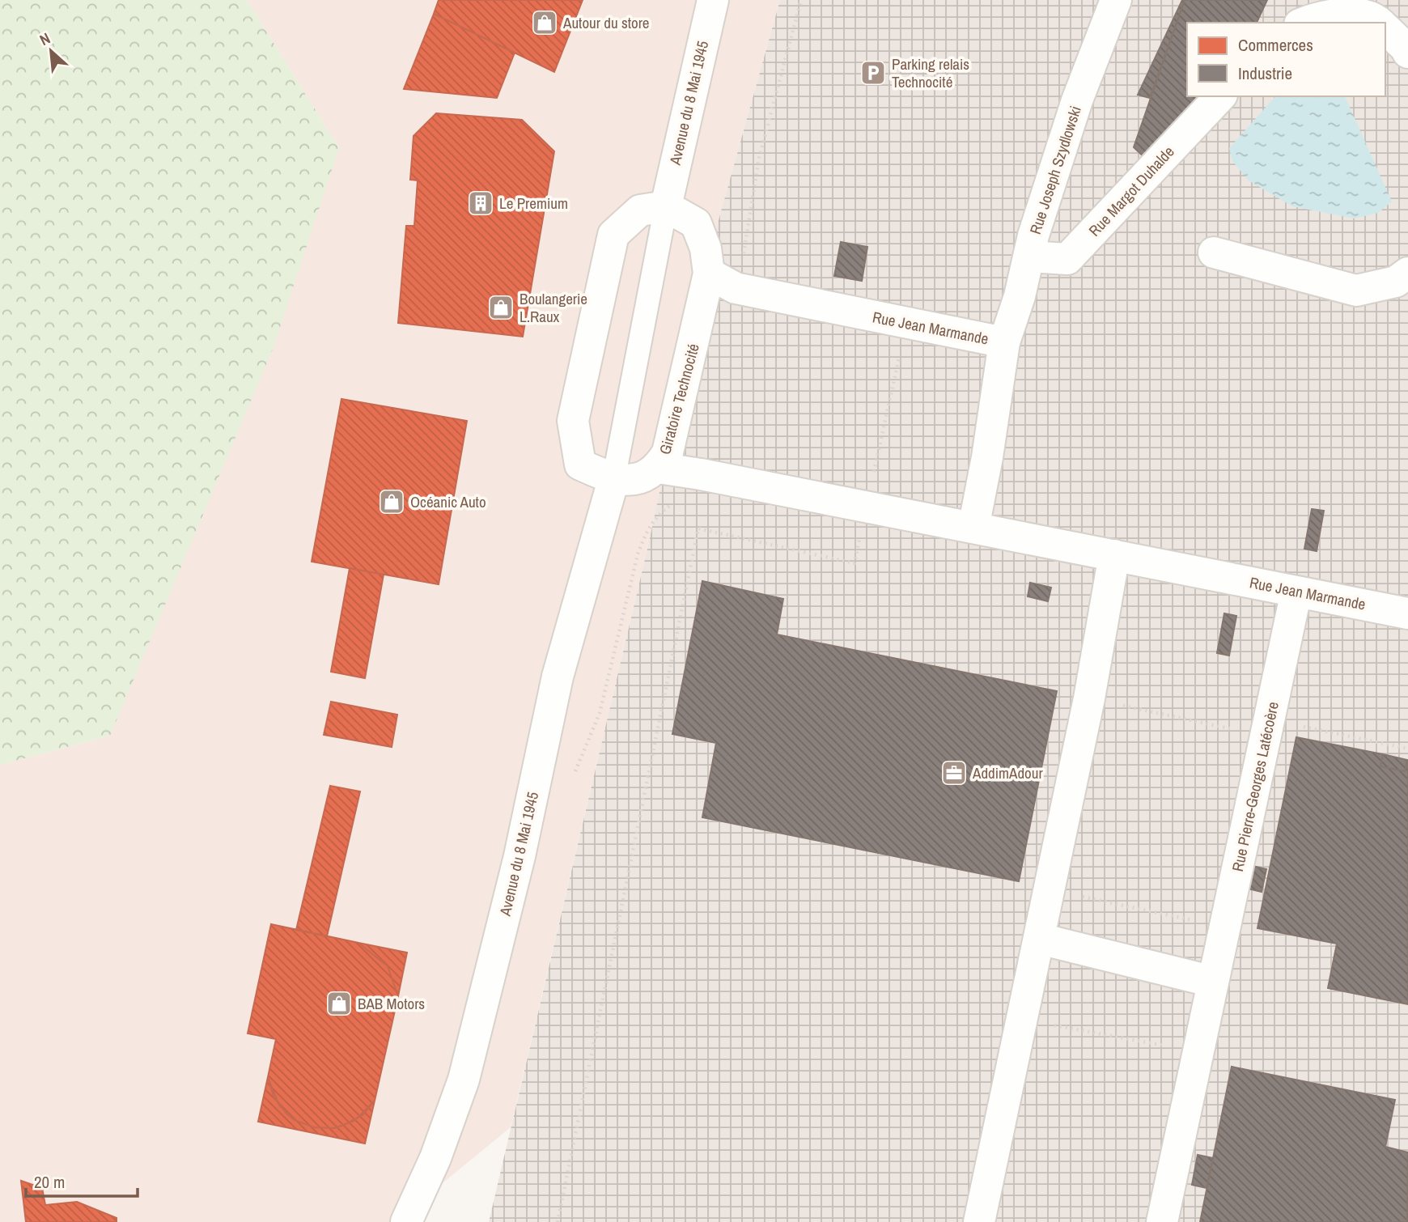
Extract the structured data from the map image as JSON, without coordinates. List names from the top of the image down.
{
  "streets": {
    "street": [
      "Avenue du 8 Mai 1945",
      "Rue Joseph Szydlowski",
      "Rue Margot Duhalde",
      "Rue Jean Marmande",
      "Giratoire Technocité",
      "Rue Pierre-Georges Latécoère"
    ]
  },
  "crossings": [
    ["Avenue du 8 Mai 1945", "Giratoire Technocité"],
    ["Rue Joseph Szydlowski", "Rue Margot Duhalde"],
    ["Rue Joseph Szydlowski", "Rue Jean Marmande"],
    ["Rue Jean Marmande", "Giratoire Technocité"],
    ["Rue Jean Marmande", "Rue Pierre-Georges Latécoère"]
  ],
  "places": {
    "shop": [
      "Autour du store",
      "Boulangerie L.Raux",
      "Océanic Auto",
      "BAB Motors"
    ],
    "parking": ["Parking relais Technocité"],
    "building": ["Le Premium"],
    "office": ["AddimAdour"]
  },
  "legend": ["Commerces", "Industrie"],
  "scale_bar": "20 m",
  "north": "top left"
}
